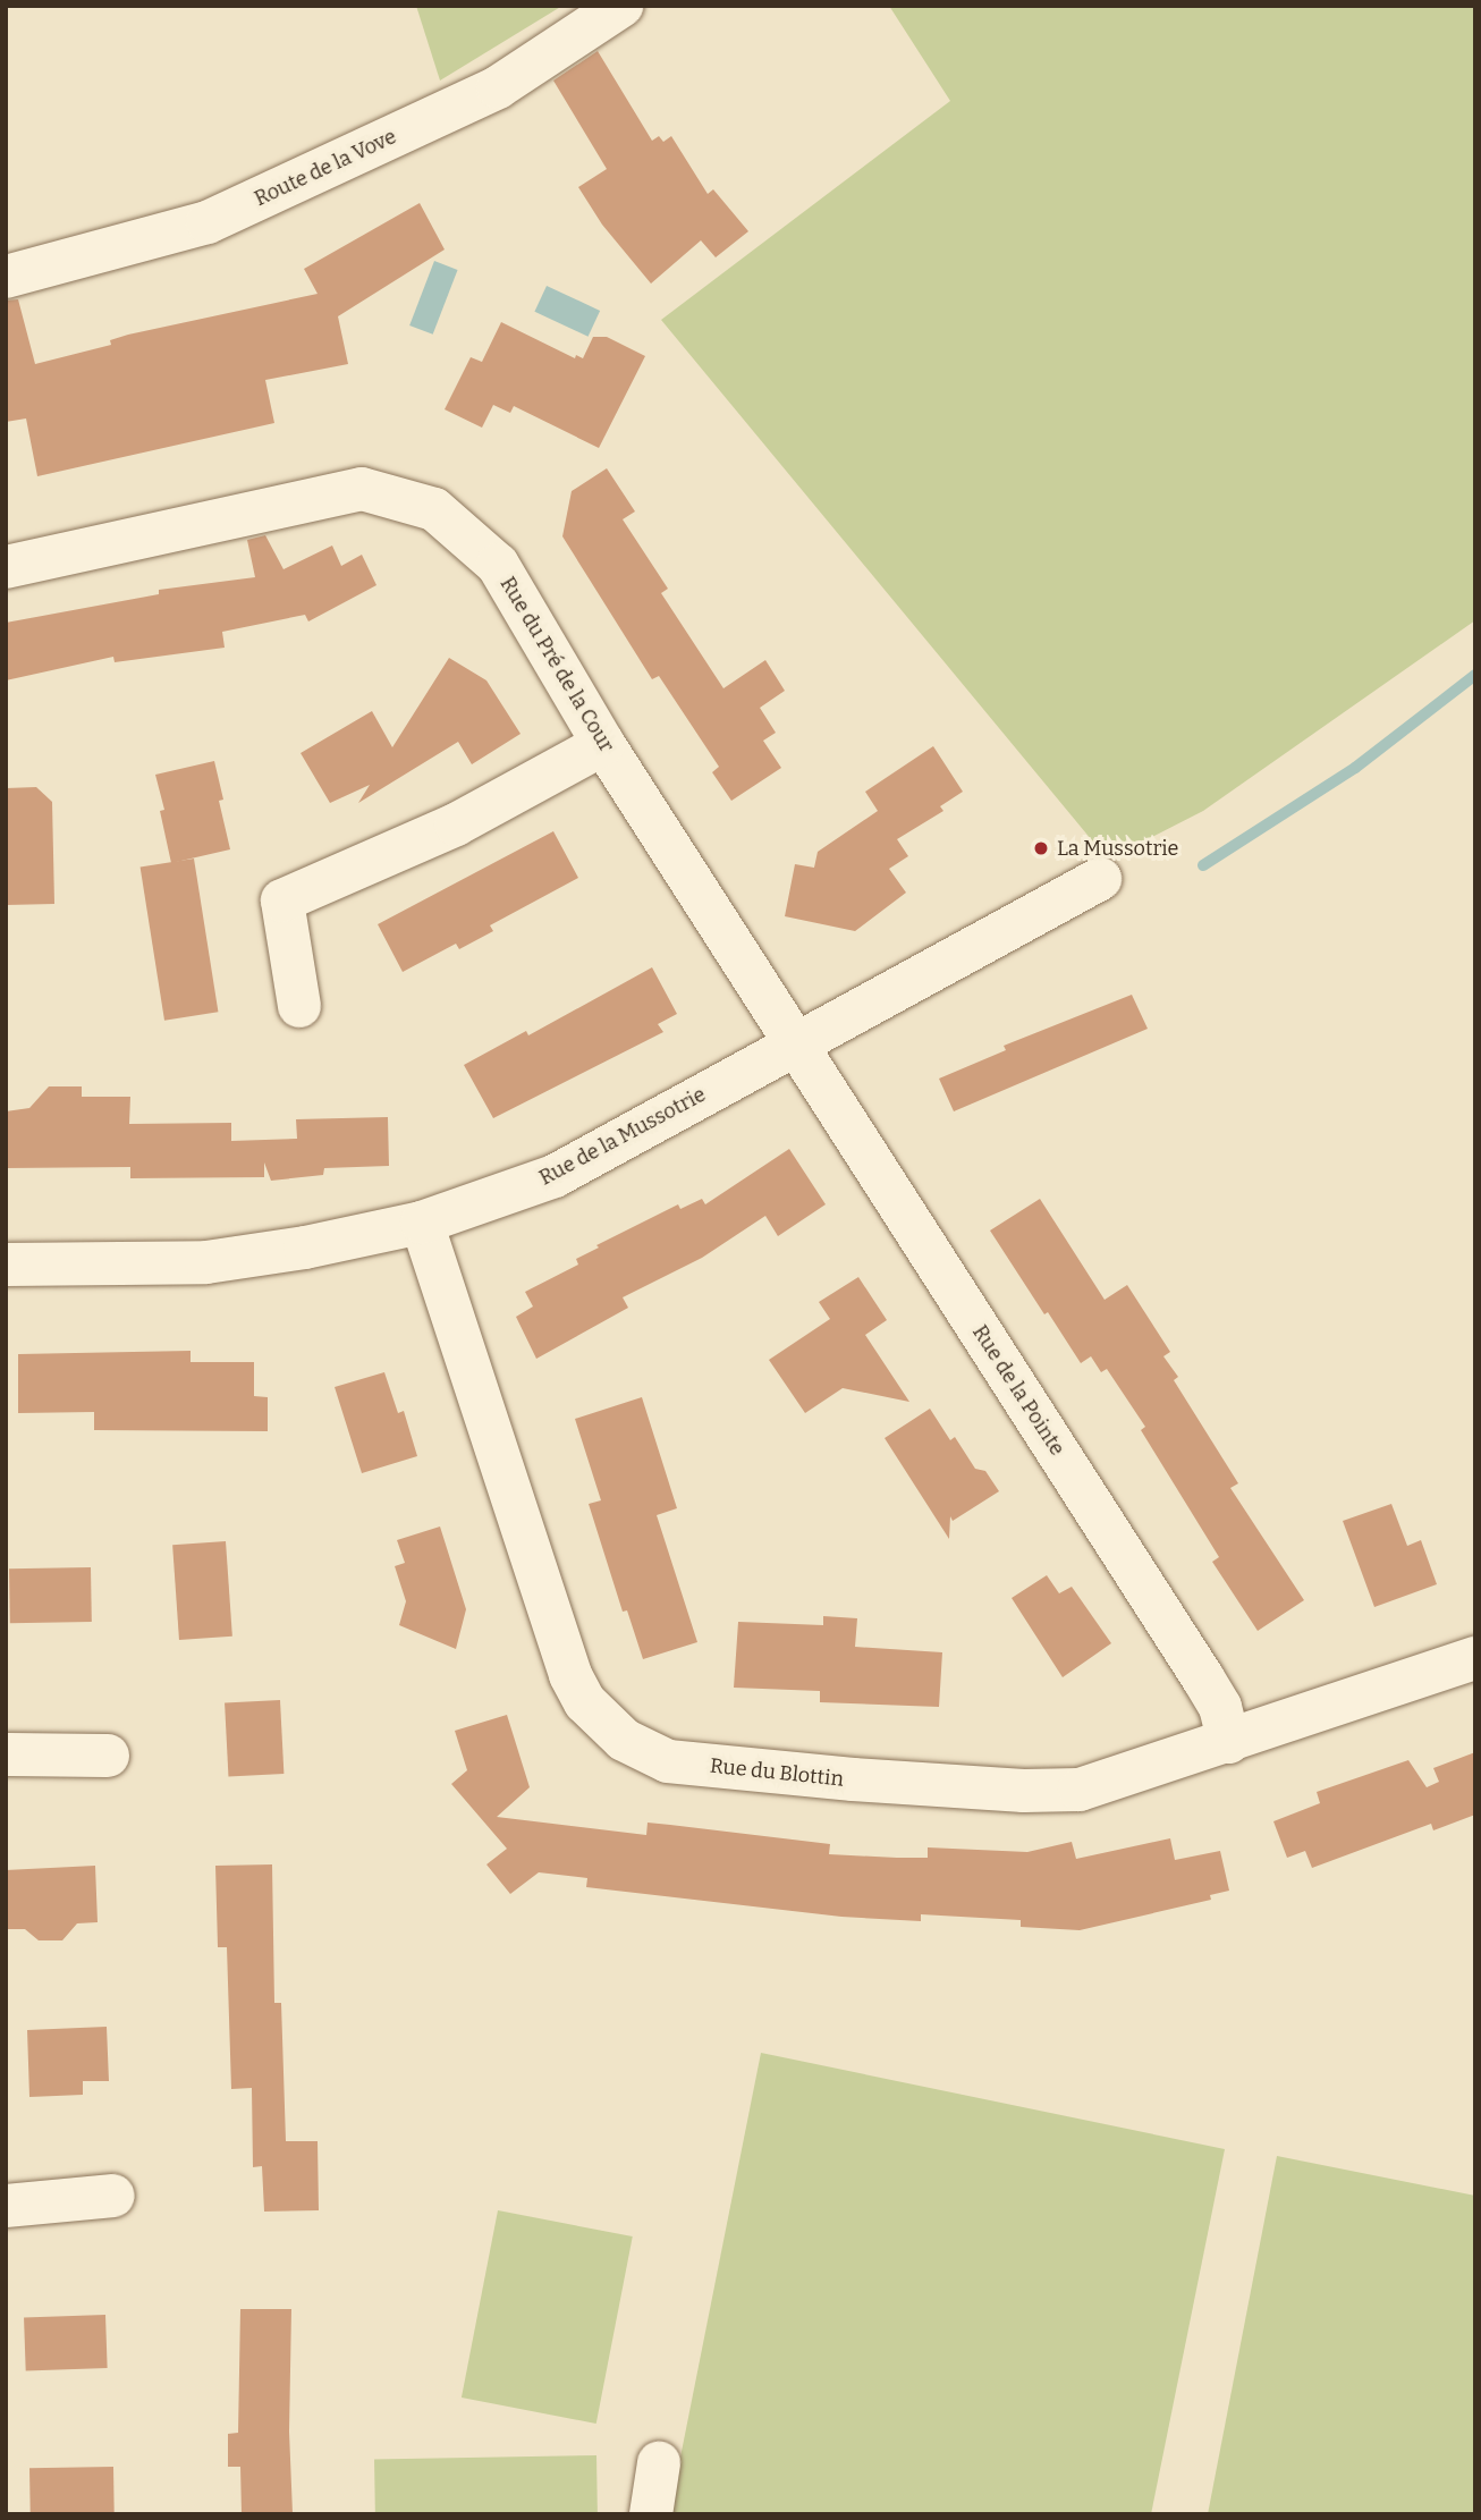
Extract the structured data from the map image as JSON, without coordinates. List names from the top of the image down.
{
  "streets": {
    "street": [
      "Route de la Vove",
      "Rue du Pré de la Cour",
      "Rue de la Mussotrie",
      "Rue de la Pointe",
      "Rue du Blottin"
    ]
  },
  "crossings": [
    ["Rue du Pré de la Cour", "Rue de la Mussotrie"],
    ["Rue du Pré de la Cour", "Rue de la Pointe"],
    ["Rue de la Mussotrie", "Rue de la Pointe"],
    ["Rue de la Mussotrie", "Rue du Blottin"],
    ["Rue de la Pointe", "Rue du Blottin"]
  ],
  "places": ["La Mussotrie"]
}
